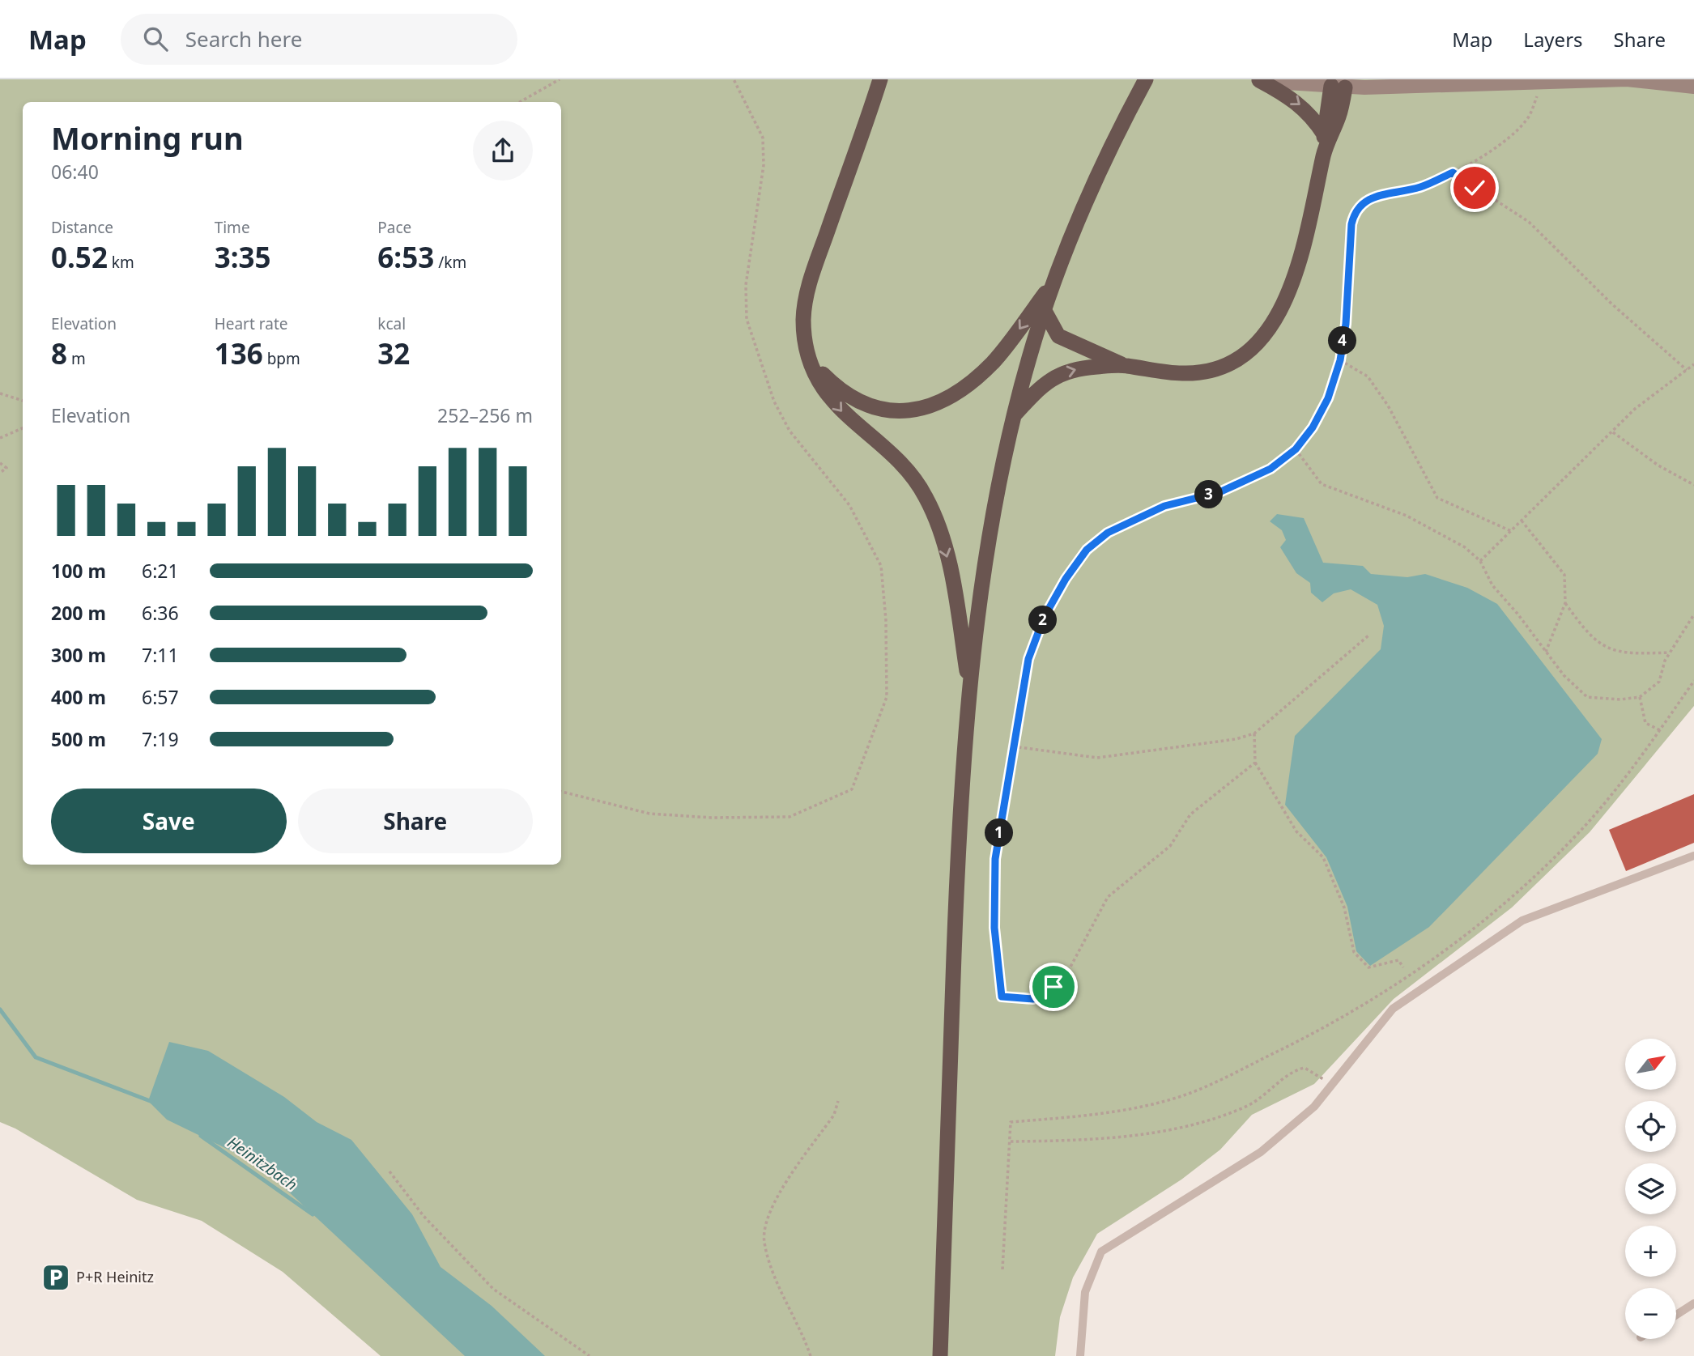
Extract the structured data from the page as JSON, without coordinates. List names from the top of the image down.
{
  "water": ["Heinitzbach"],
  "places": {
    "parking": ["P+R Heinitz"]
  },
  "north": "top right",
  "page": {
    "header": "Map",
    "search": "Search here",
    "nav": ["Map", "Layers", "Share"],
    "heading": ["Morning run", "06:40"],
    "stats": [
      ["Distance", "0.52 km"],
      ["Time", "3:35"],
      ["Pace", "6:53 /km"],
      ["Elevation", "8 m"],
      ["Heart rate", "136 bpm"],
      ["kcal", "32"]
    ],
    "pins": [
      "4",
      "3",
      "2",
      "1"
    ],
    "chart": ["Elevation", "252–256 m"],
    "list": [
      {
        "name": "100 m",
        "note": "6:21"
      },
      {
        "name": "200 m",
        "note": "6:36"
      },
      {
        "name": "300 m",
        "note": "7:11"
      },
      {
        "name": "400 m",
        "note": "6:57"
      },
      {
        "name": "500 m",
        "note": "7:19"
      }
    ],
    "buttons": ["Save", "Share"],
    "map_buttons": ["+", "−"]
  }
}
